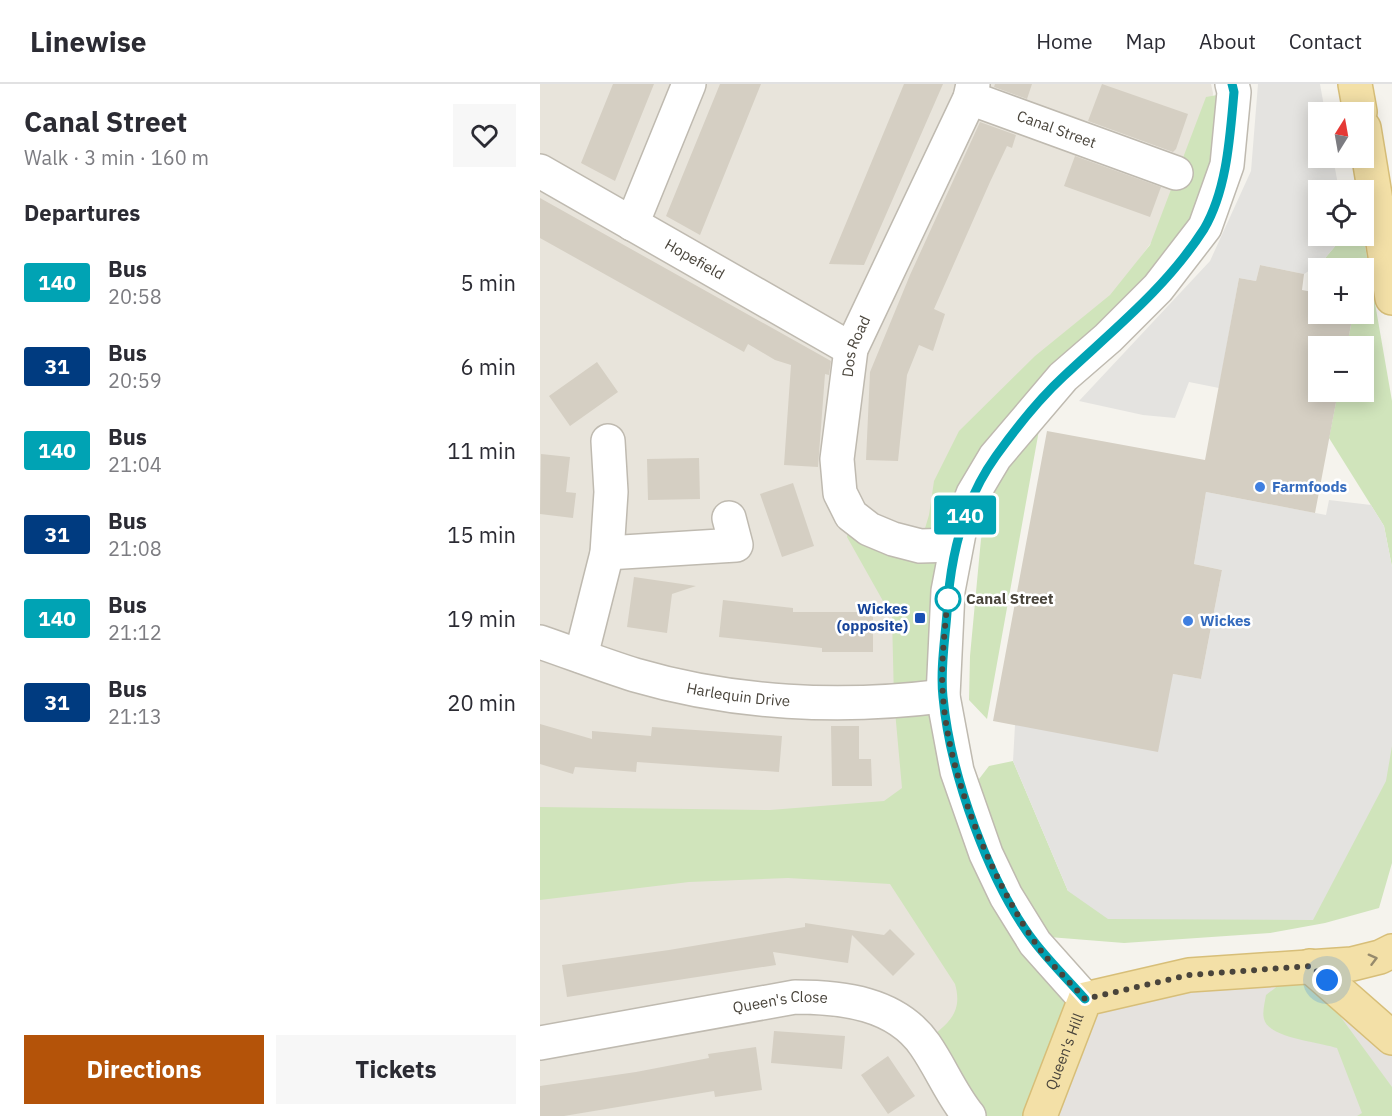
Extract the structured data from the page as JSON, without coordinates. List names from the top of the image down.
{
  "streets": {
    "main road": ["Queen's Hill"],
    "street": [
      "Canal Street",
      "Hopefield",
      "Dos Road",
      "Harlequin Drive",
      "Queen's Close"
    ]
  },
  "crossings": [
    ["Canal Street", "Dos Road"],
    ["Hopefield", "Dos Road"]
  ],
  "places": {
    "other": ["Farmfoods", "Canal Street", "Wickes"],
    "transit": ["Wickes (opposite)"]
  },
  "lines": ["bus line 140"],
  "north": "top",
  "page": {
    "header": "Linewise",
    "nav": [
      "Home",
      "Map",
      "About",
      "Contact"
    ],
    "heading": [
      ["Canal Street", "Walk · 3 min · 160 m"],
      "Departures"
    ],
    "on_map": "140",
    "map_buttons": ["+", "−"],
    "list": [
      {
        "mark": "140",
        "name": "Bus",
        "note": "20:58",
        "value": "5 min"
      },
      {
        "mark": "31",
        "name": "Bus",
        "note": "20:59",
        "value": "6 min"
      },
      {
        "mark": "140",
        "name": "Bus",
        "note": "21:04",
        "value": "11 min"
      },
      {
        "mark": "31",
        "name": "Bus",
        "note": "21:08",
        "value": "15 min"
      },
      {
        "mark": "140",
        "name": "Bus",
        "note": "21:12",
        "value": "19 min"
      },
      {
        "mark": "31",
        "name": "Bus",
        "note": "21:13",
        "value": "20 min"
      }
    ],
    "buttons": ["Directions", "Tickets"]
  }
}
